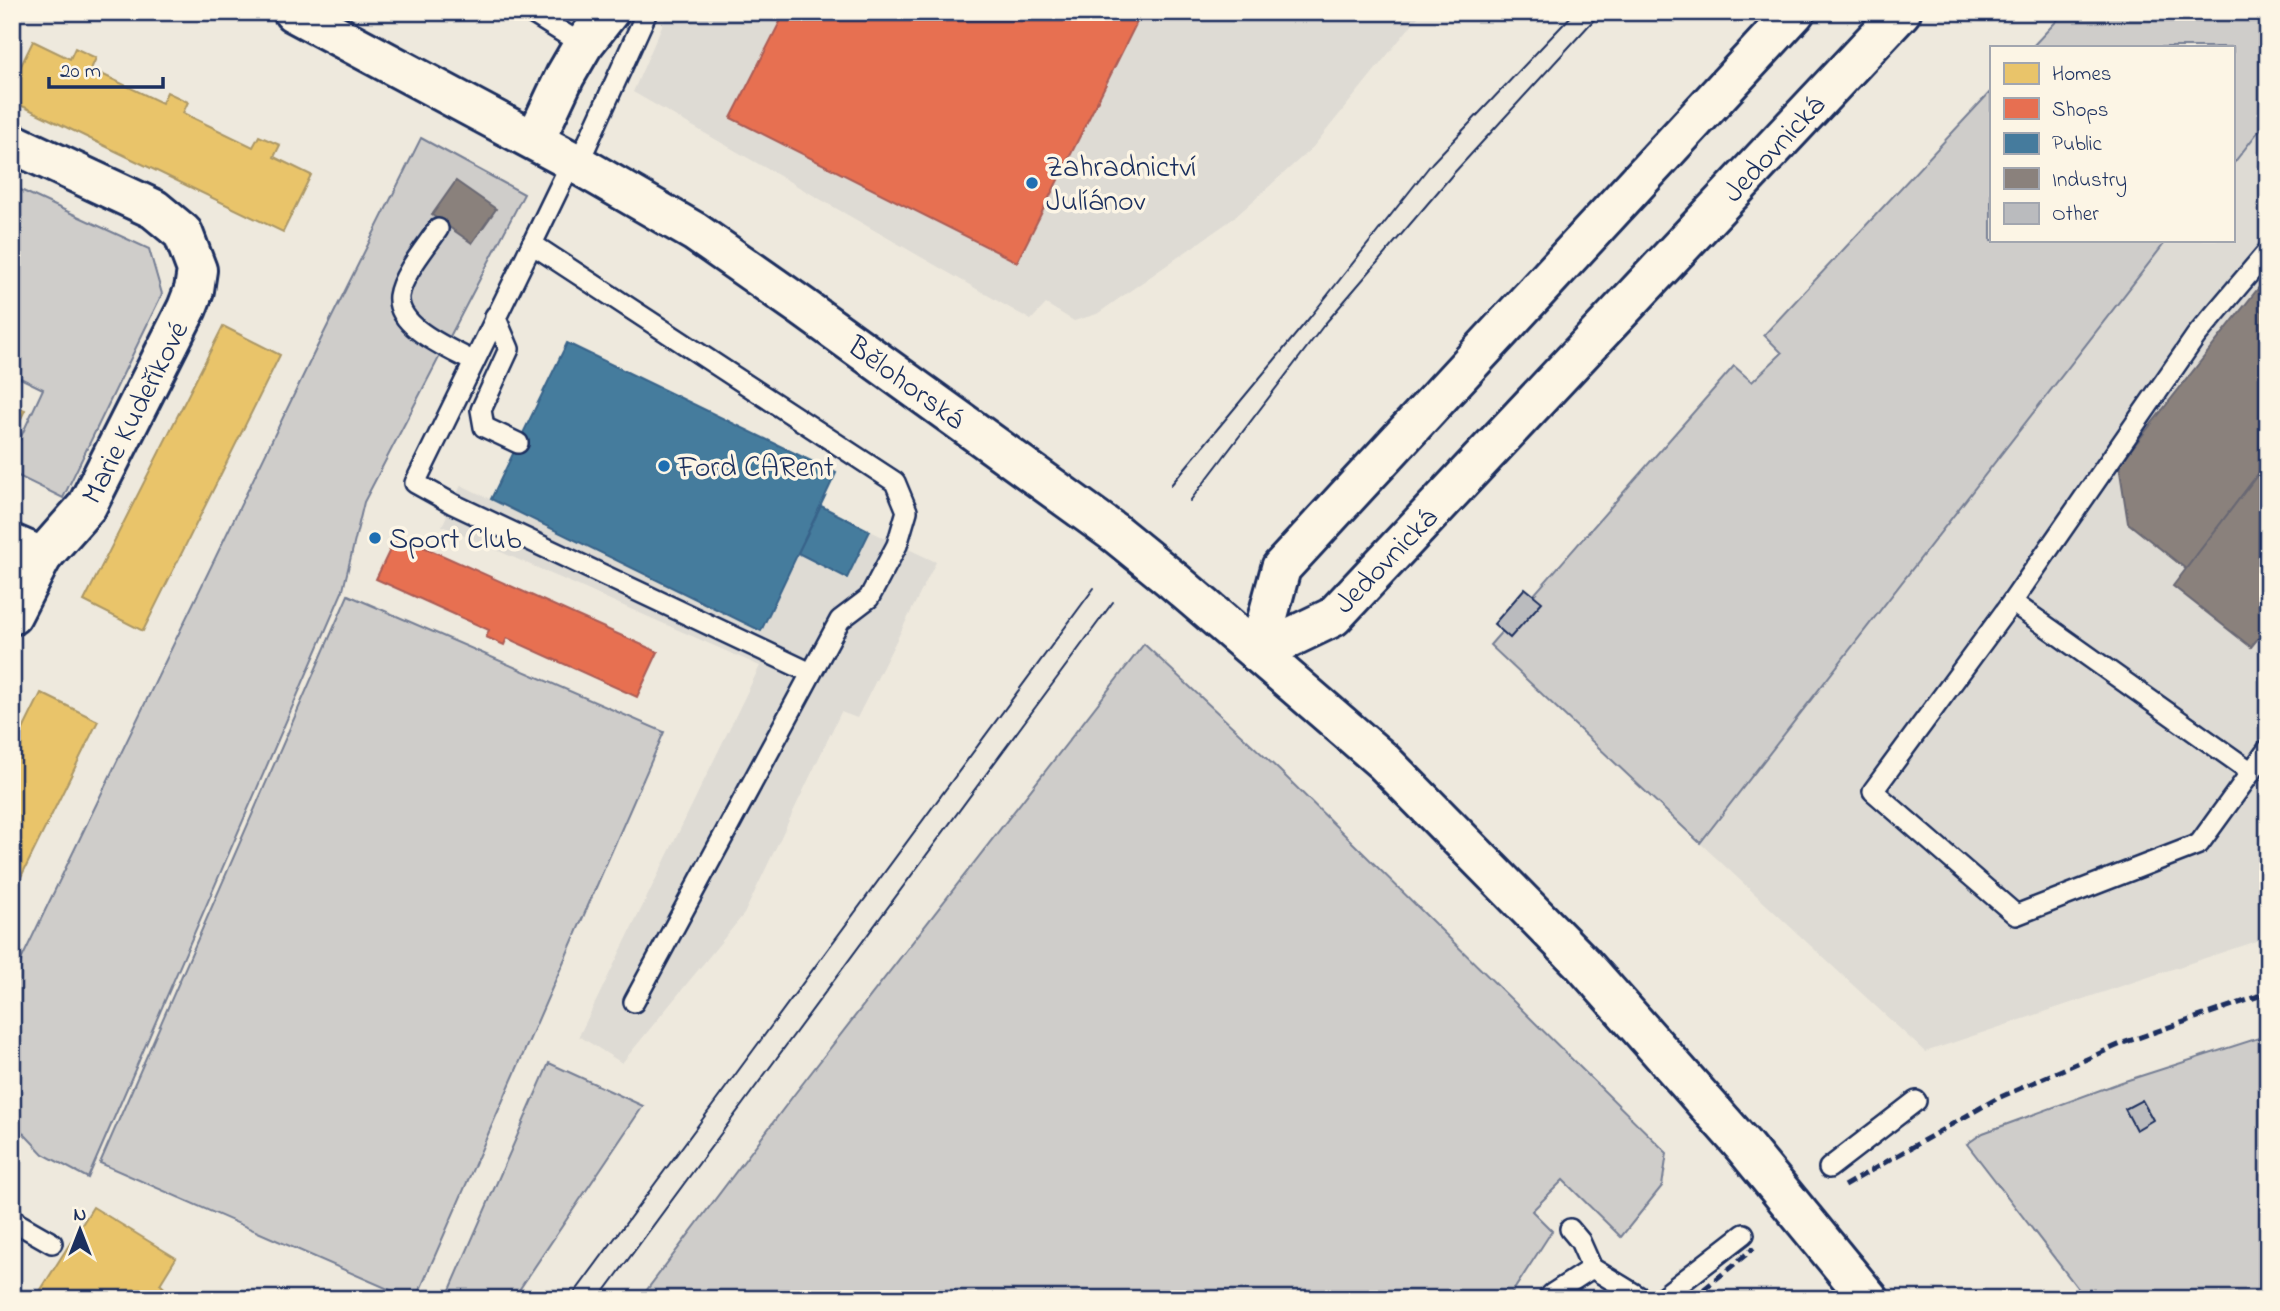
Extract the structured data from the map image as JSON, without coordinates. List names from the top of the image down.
{
  "streets": {
    "main road": ["Jedovnická", "Bělohorská", "Marie Kudeříkové"]
  },
  "crossings": [
    ["Jedovnická", "Bělohorská"]
  ],
  "places": ["Zahradnictví Julíánov", "Ford CARent", "Sport Club"],
  "legend": [
    "Homes",
    "Shops",
    "Public",
    "Industry",
    "Other"
  ],
  "scale_bar": "20 m",
  "north": "top"
}
